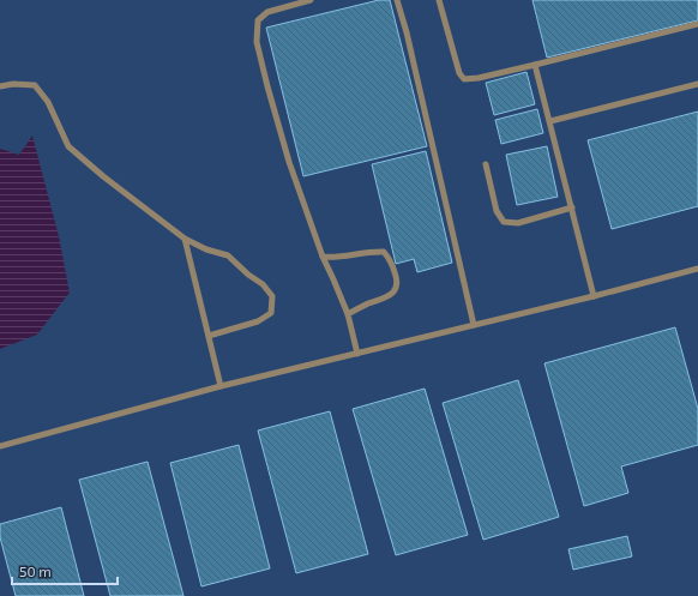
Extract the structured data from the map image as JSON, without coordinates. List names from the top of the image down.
{
  "scale_bar": "50 m"
}
